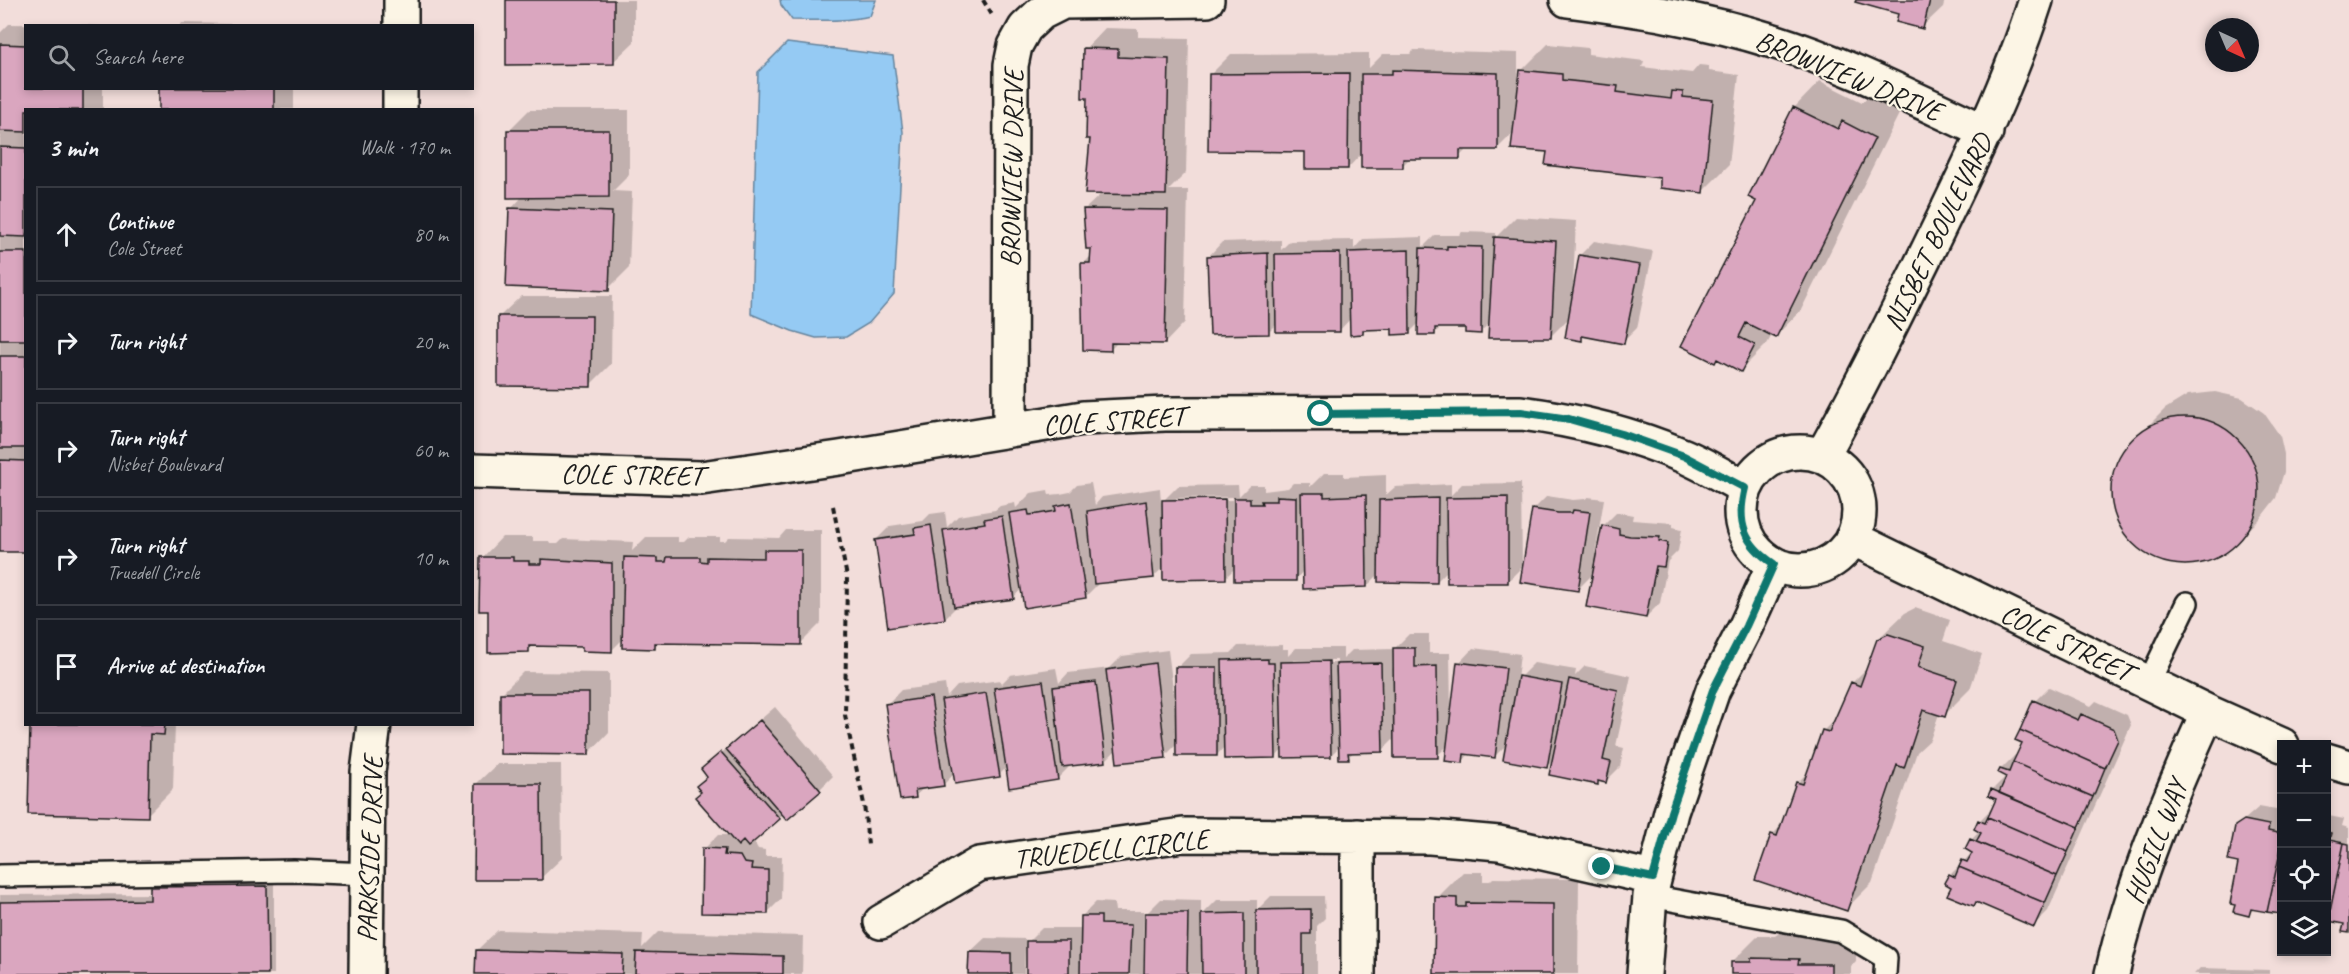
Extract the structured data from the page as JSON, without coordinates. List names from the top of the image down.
{
  "streets": {
    "street": [
      "BROWVIEW DRIVE",
      "NISBET BOULEVARD",
      "COLE STREET",
      "HUGILL WAY",
      "TRUEDELL CIRCLE",
      "PARKSIDE DRIVE"
    ]
  },
  "crossings": [
    ["BROWVIEW DRIVE", "NISBET BOULEVARD"],
    ["BROWVIEW DRIVE", "COLE STREET"],
    ["NISBET BOULEVARD", "COLE STREET"],
    ["COLE STREET", "HUGILL WAY"]
  ],
  "north": "bottom right",
  "page": {
    "search": "Search here",
    "heading": ["3 min", "Walk · 170 m"],
    "list": [
      ["Continue", "Cole Street", "80 m"],
      ["Turn right", "20 m"],
      ["Turn right", "Nisbet Boulevard", "60 m"],
      ["Turn right", "Truedell Circle", "10 m"],
      "Arrive at destination"
    ],
    "map_buttons": ["+", "−"]
  }
}
